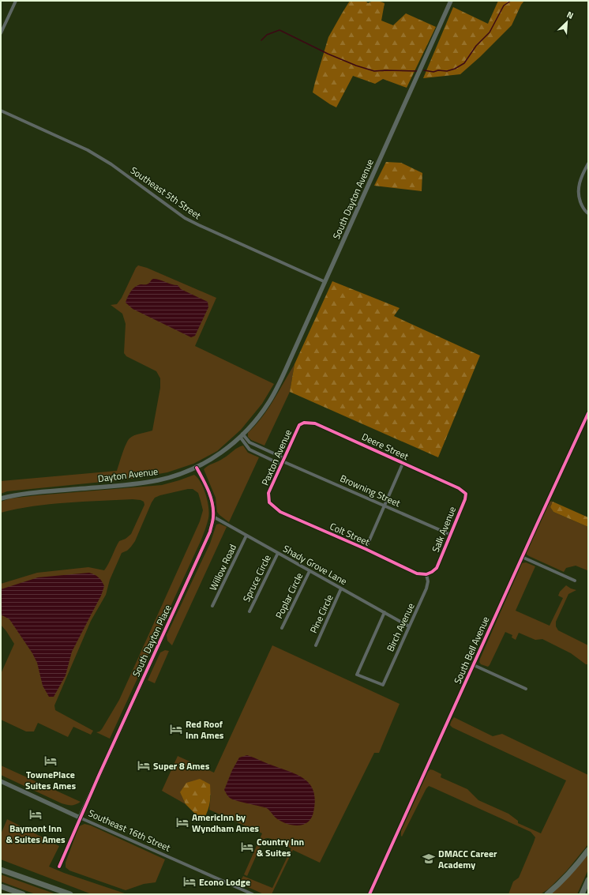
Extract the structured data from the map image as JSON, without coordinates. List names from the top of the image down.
{
  "streets": {
    "main road": [
      "South Dayton Avenue",
      "Dayton Avenue",
      "South Dayton Place",
      "Southeast 16th Street"
    ],
    "street": [
      "Southeast 5th Street",
      "Deere Street",
      "Paxton Avenue",
      "Browning Street",
      "Salk Avenue",
      "Colt Street",
      "Shady Grove Lane",
      "Willow Road",
      "Spruce Circle",
      "Poplar Circle",
      "Pine Circle",
      "Birch Avenue",
      "South Bell Avenue"
    ]
  },
  "crossings": [
    ["Southeast 5th Street", "South Dayton Avenue"],
    ["South Dayton Avenue", "Dayton Avenue"],
    ["Deere Street", "Paxton Avenue"],
    ["Deere Street", "Salk Avenue"],
    ["Paxton Avenue", "Browning Street"],
    ["Paxton Avenue", "Colt Street"],
    ["Dayton Avenue", "Browning Street"],
    ["Dayton Avenue", "South Dayton Place"],
    ["Browning Street", "Salk Avenue"],
    ["Salk Avenue", "Colt Street"],
    ["Salk Avenue", "Birch Avenue"],
    ["Colt Street", "Birch Avenue"],
    ["Shady Grove Lane", "Willow Road"],
    ["Shady Grove Lane", "Spruce Circle"],
    ["Shady Grove Lane", "Poplar Circle"],
    ["Shady Grove Lane", "Pine Circle"],
    ["Shady Grove Lane", "Birch Avenue"],
    ["Shady Grove Lane", "South Dayton Place"],
    ["South Dayton Place", "Southeast 16th Street"]
  ],
  "places": {
    "hotel": [
      "Red Roof Inn Ames",
      "TownePlace Suites Ames",
      "Super 8 Ames",
      "Baymont Inn & Suites Ames",
      "AmericInn by Wyndham Ames",
      "Country Inn & Suites",
      "Econo Lodge"
    ],
    "school or university": ["DMACC Career Academy"]
  },
  "north": "top right"
}
